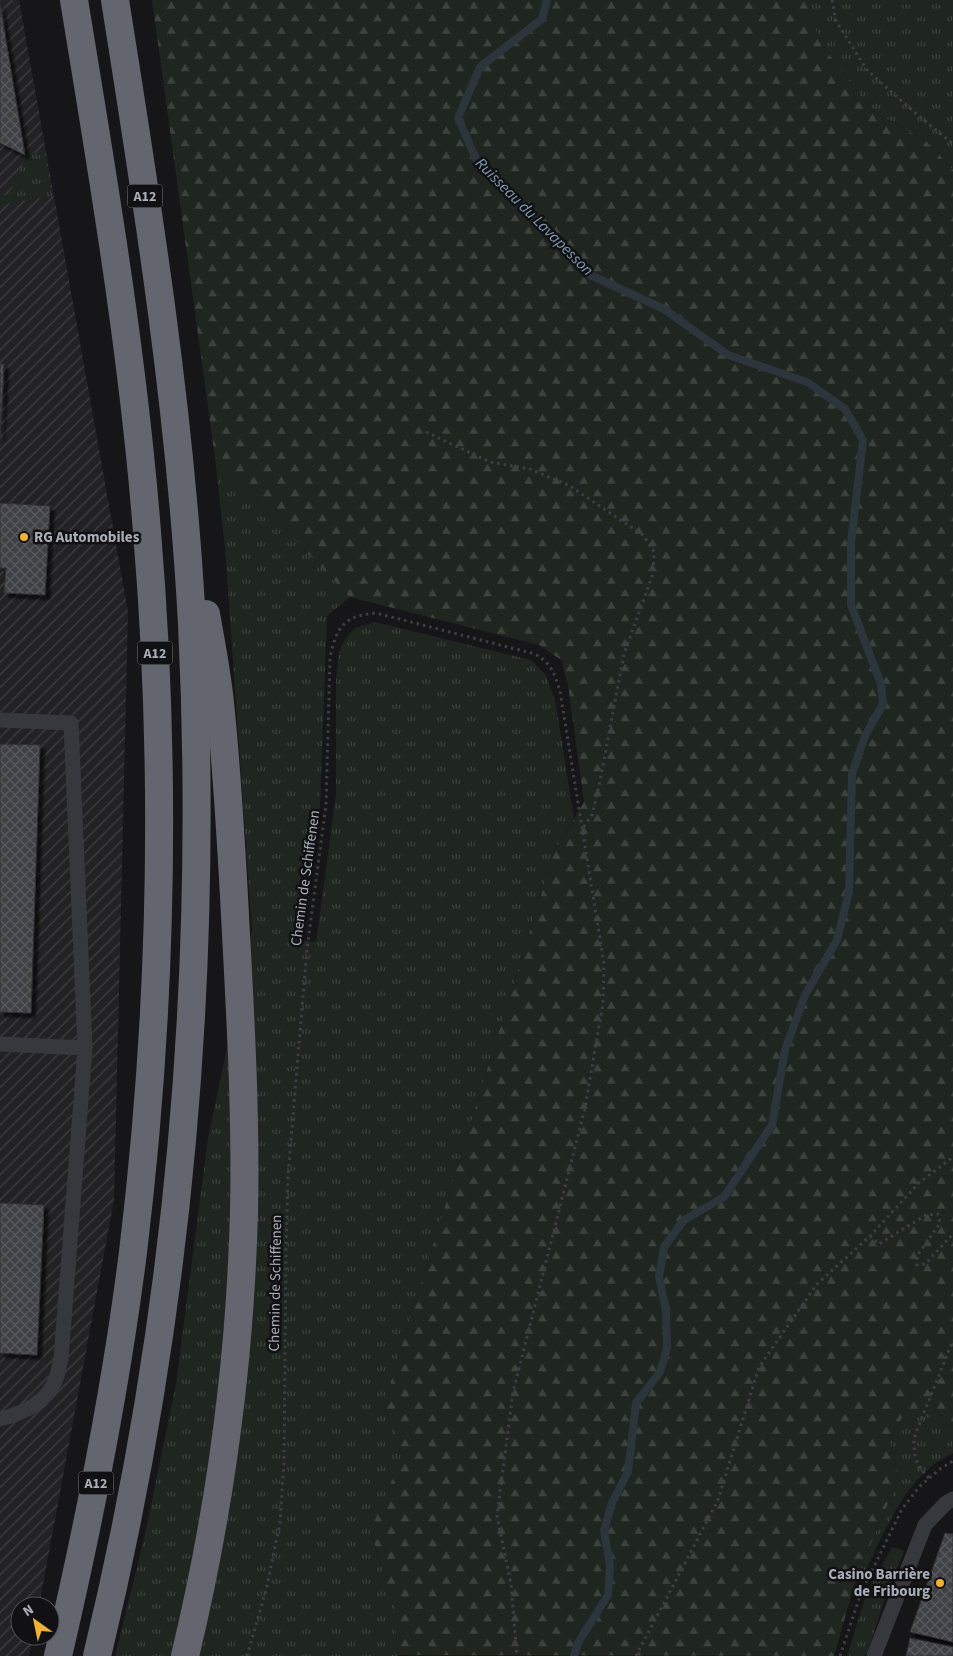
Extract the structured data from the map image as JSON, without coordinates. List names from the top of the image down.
{
  "streets": {
    "highway": ["A12"],
    "path": ["Chemin de Schiffenen"]
  },
  "water": ["Ruisseau du Lavapesson"],
  "places": ["RG Automobiles", "Casino Barrière de Fribourg"],
  "north": "top left"
}
